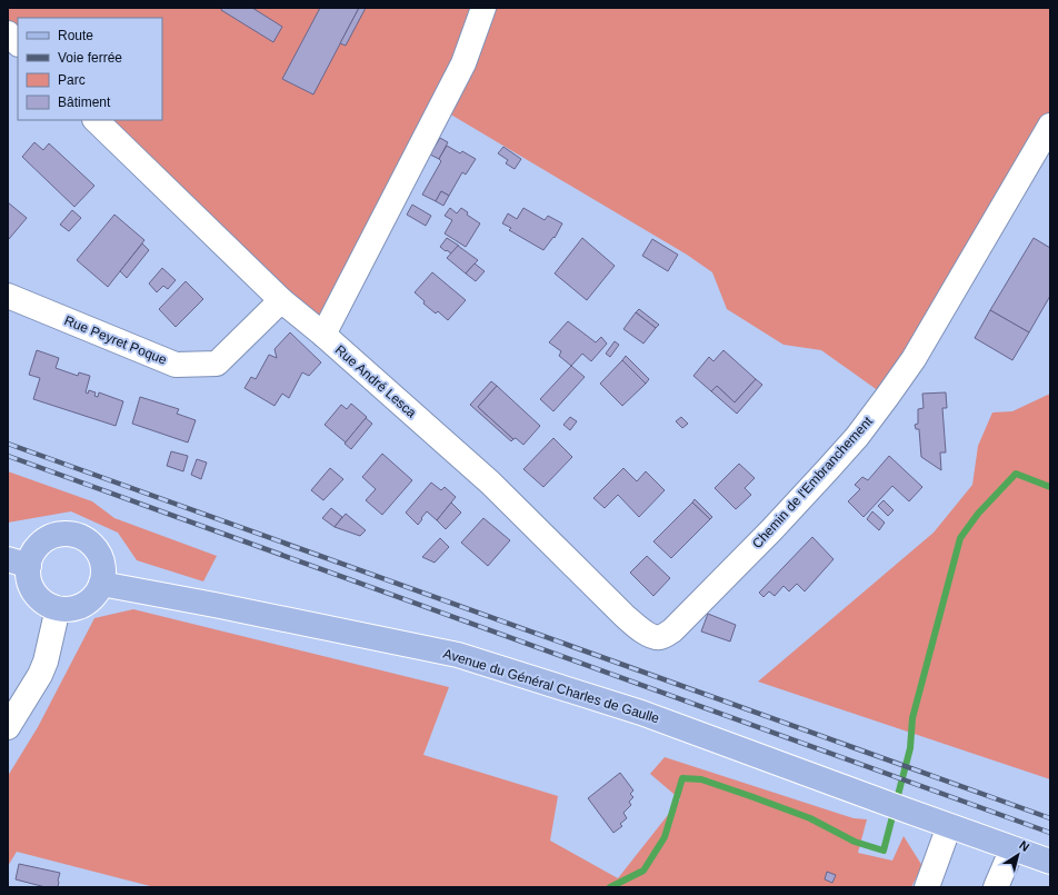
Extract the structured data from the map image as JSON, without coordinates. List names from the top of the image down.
{
  "streets": {
    "main road": ["Avenue du Général Charles de Gaulle"],
    "street": ["Rue Peyret Poque", "Rue André Lesca", "Chemin de l'Embranchement"]
  },
  "crossings": [
    ["Rue Peyret Poque", "Rue André Lesca"],
    ["Rue André Lesca", "Chemin de l'Embranchement"]
  ],
  "legend": [
    "Route",
    "Voie ferrée",
    "Parc",
    "Bâtiment"
  ],
  "north": "top right"
}
